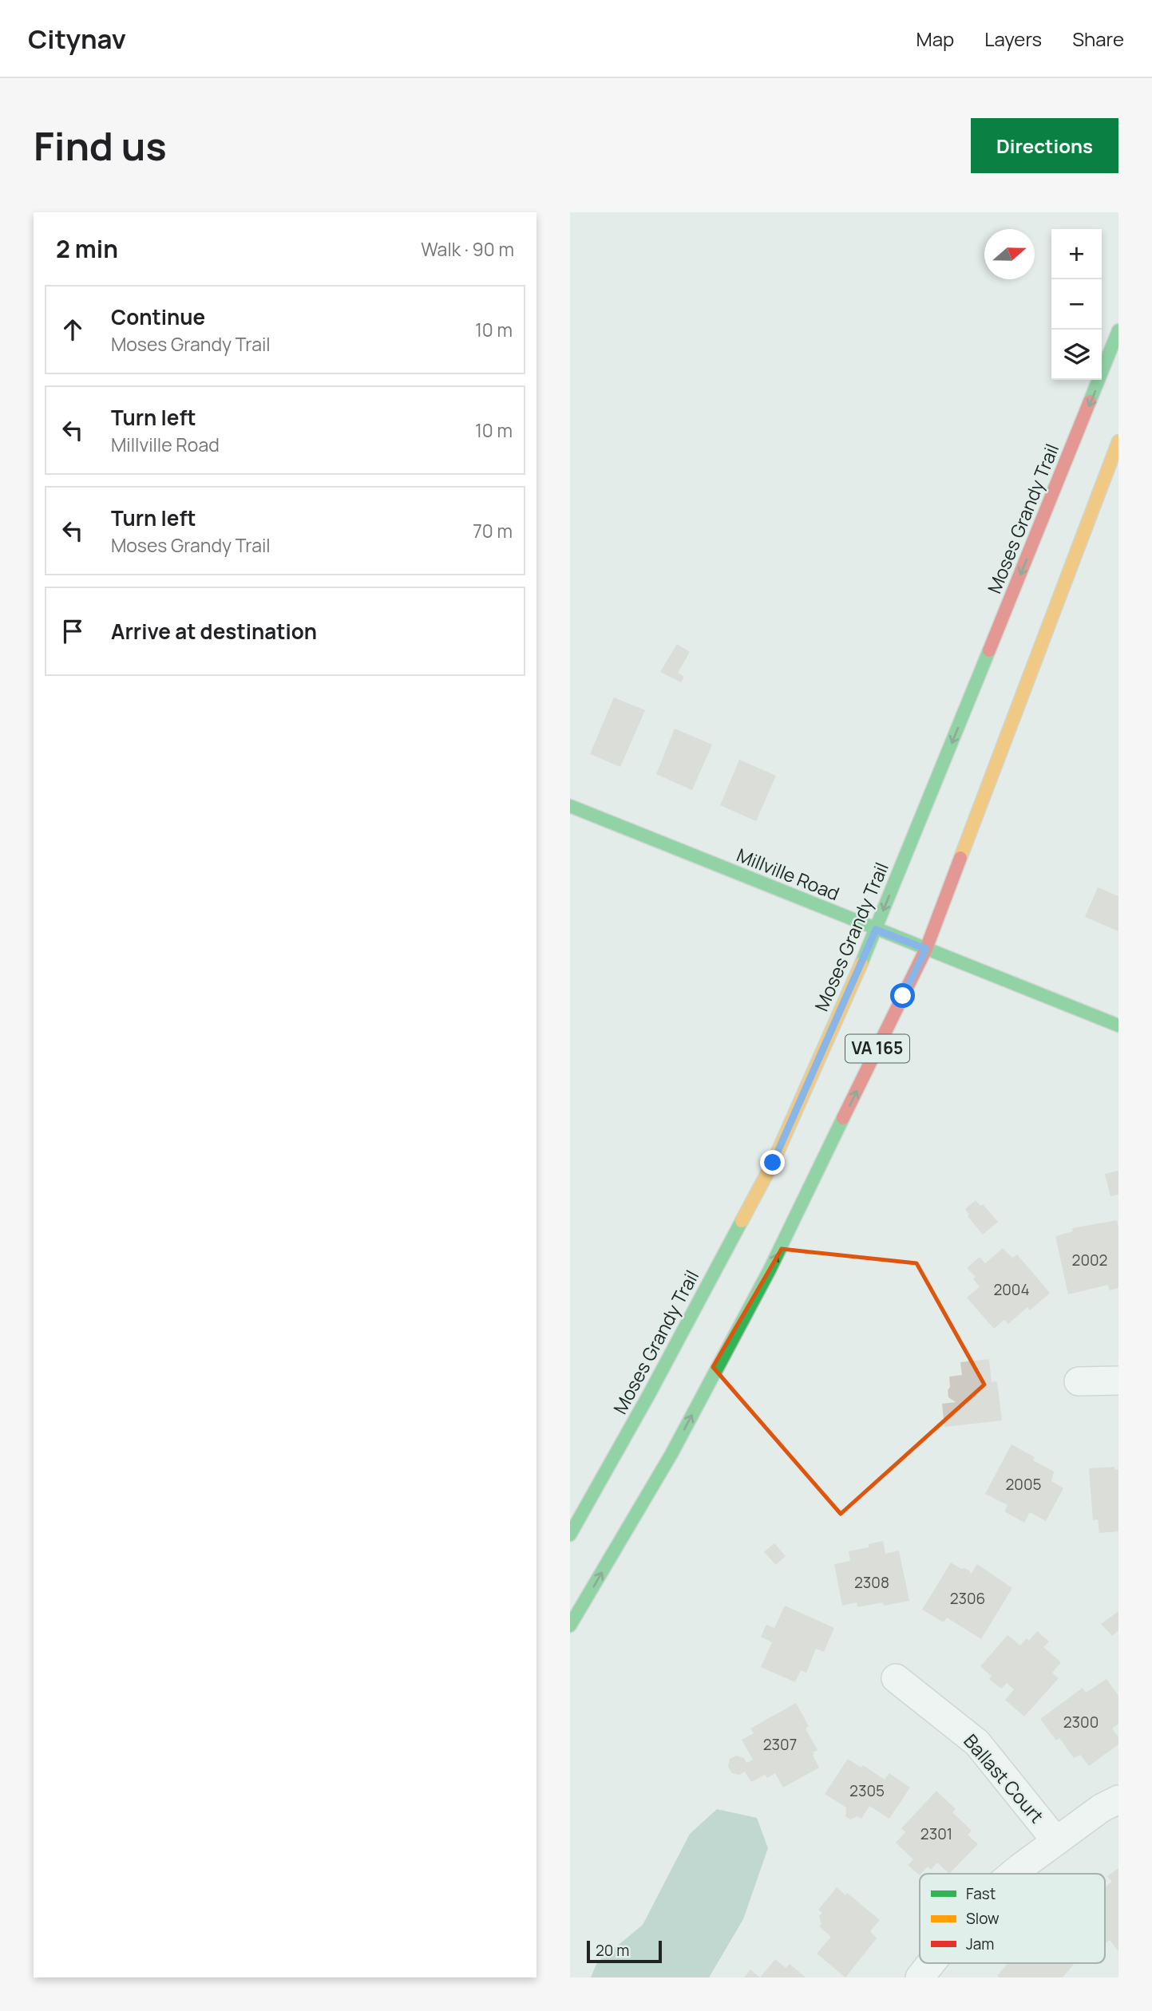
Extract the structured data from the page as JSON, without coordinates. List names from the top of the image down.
{
  "streets": {
    "main road": ["Moses Grandy Trail", "Millville Road", "VA 165"],
    "street": ["Ballast Court"]
  },
  "crossings": [
    ["Moses Grandy Trail", "Millville Road"],
    ["Millville Road", "VA 165"]
  ],
  "house_numbers": [
    "2002",
    "2004",
    "2005",
    "2308",
    "2306",
    "2300",
    "2307",
    "2305",
    "2301"
  ],
  "legend": ["Fast", "Slow", "Jam"],
  "scale_bar": "20 m",
  "north": "right",
  "page": {
    "header": "Citynav",
    "nav": ["Map", "Layers", "Share"],
    "buttons": "Directions",
    "title": "Find us",
    "heading": ["2 min", "Walk · 90 m"],
    "map_buttons": ["+", "−"],
    "list": [
      ["Continue", "Moses Grandy Trail", "10 m"],
      ["Turn left", "Millville Road", "10 m"],
      ["Turn left", "Moses Grandy Trail", "70 m"],
      "Arrive at destination"
    ],
    "scale": "20 m"
  }
}
